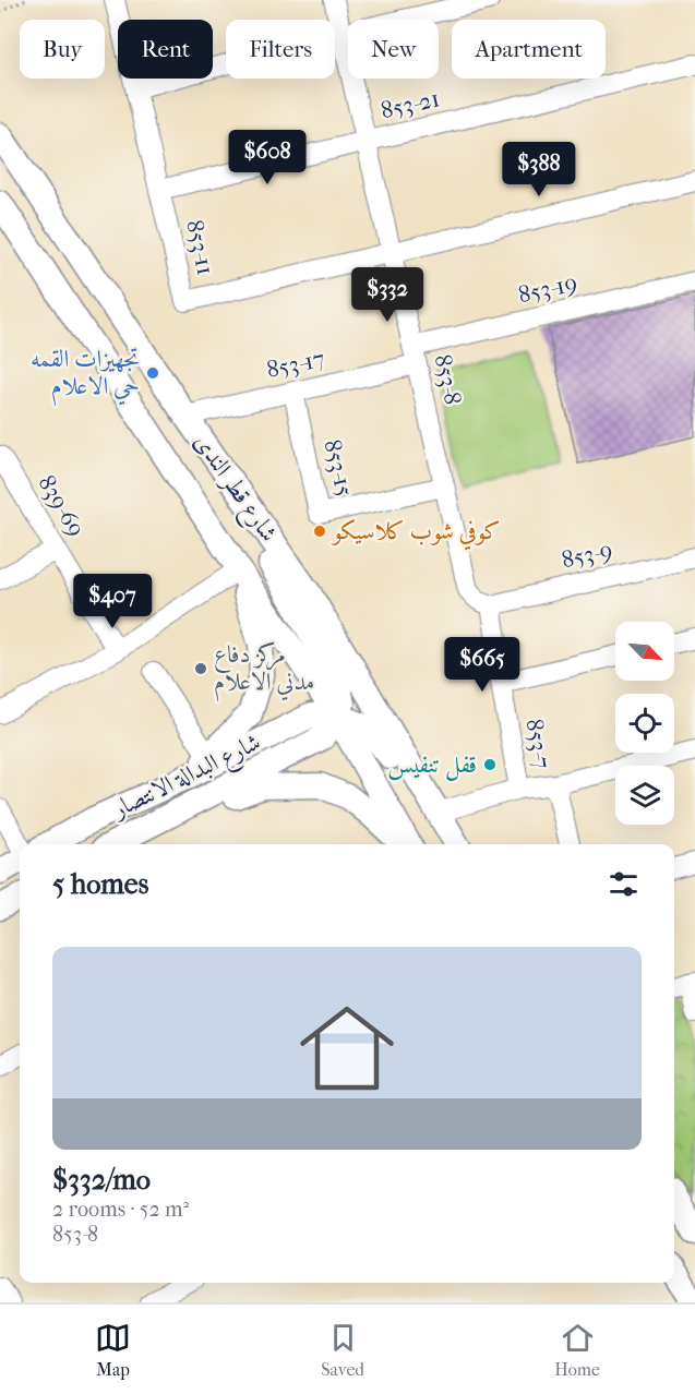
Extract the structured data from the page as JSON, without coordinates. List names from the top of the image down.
{
  "streets": {
    "main road": ["شارع قطر الندى", "شارع البدالة الانتصار"],
    "street": [
      "853-21",
      "853-11",
      "853-19",
      "853-17",
      "853-8",
      "853-15",
      "839-69",
      "853-9",
      "853-7"
    ]
  },
  "crossings": [
    ["853-21", "853-11"],
    ["853-21", "853-8"],
    ["853-11", "853-8"],
    ["853-19", "853-17"],
    ["853-19", "853-8"],
    ["853-17", "853-8"],
    ["853-17", "853-15"],
    ["853-17", "شارع قطر الندى"],
    ["853-8", "853-15"],
    ["853-8", "853-9"],
    ["853-8", "853-7"],
    ["شارع قطر الندى", "853-7"],
    ["شارع قطر الندى", "شارع البدالة الانتصار"],
    ["853-9", "853-7"]
  ],
  "places": [
    "تجهيزات القمه حي الاعلام",
    "كوفي شوب كلاسيكو",
    "مركز دفاع مدني الاعلام",
    "قفل تنفيس"
  ],
  "north": "bottom right",
  "page": {
    "chip": [
      "Buy",
      "Rent",
      "Filters",
      "New",
      "Apartment"
    ],
    "price": [
      "$608",
      "$388",
      "$332",
      "$407",
      "$665"
    ],
    "heading": "5 homes",
    "list": [
      {
        "name": "$332/mo",
        "note": "2 rooms · 52 m² · 853-8"
      }
    ],
    "tabs": ["Map", "Saved", "Home"]
  }
}
